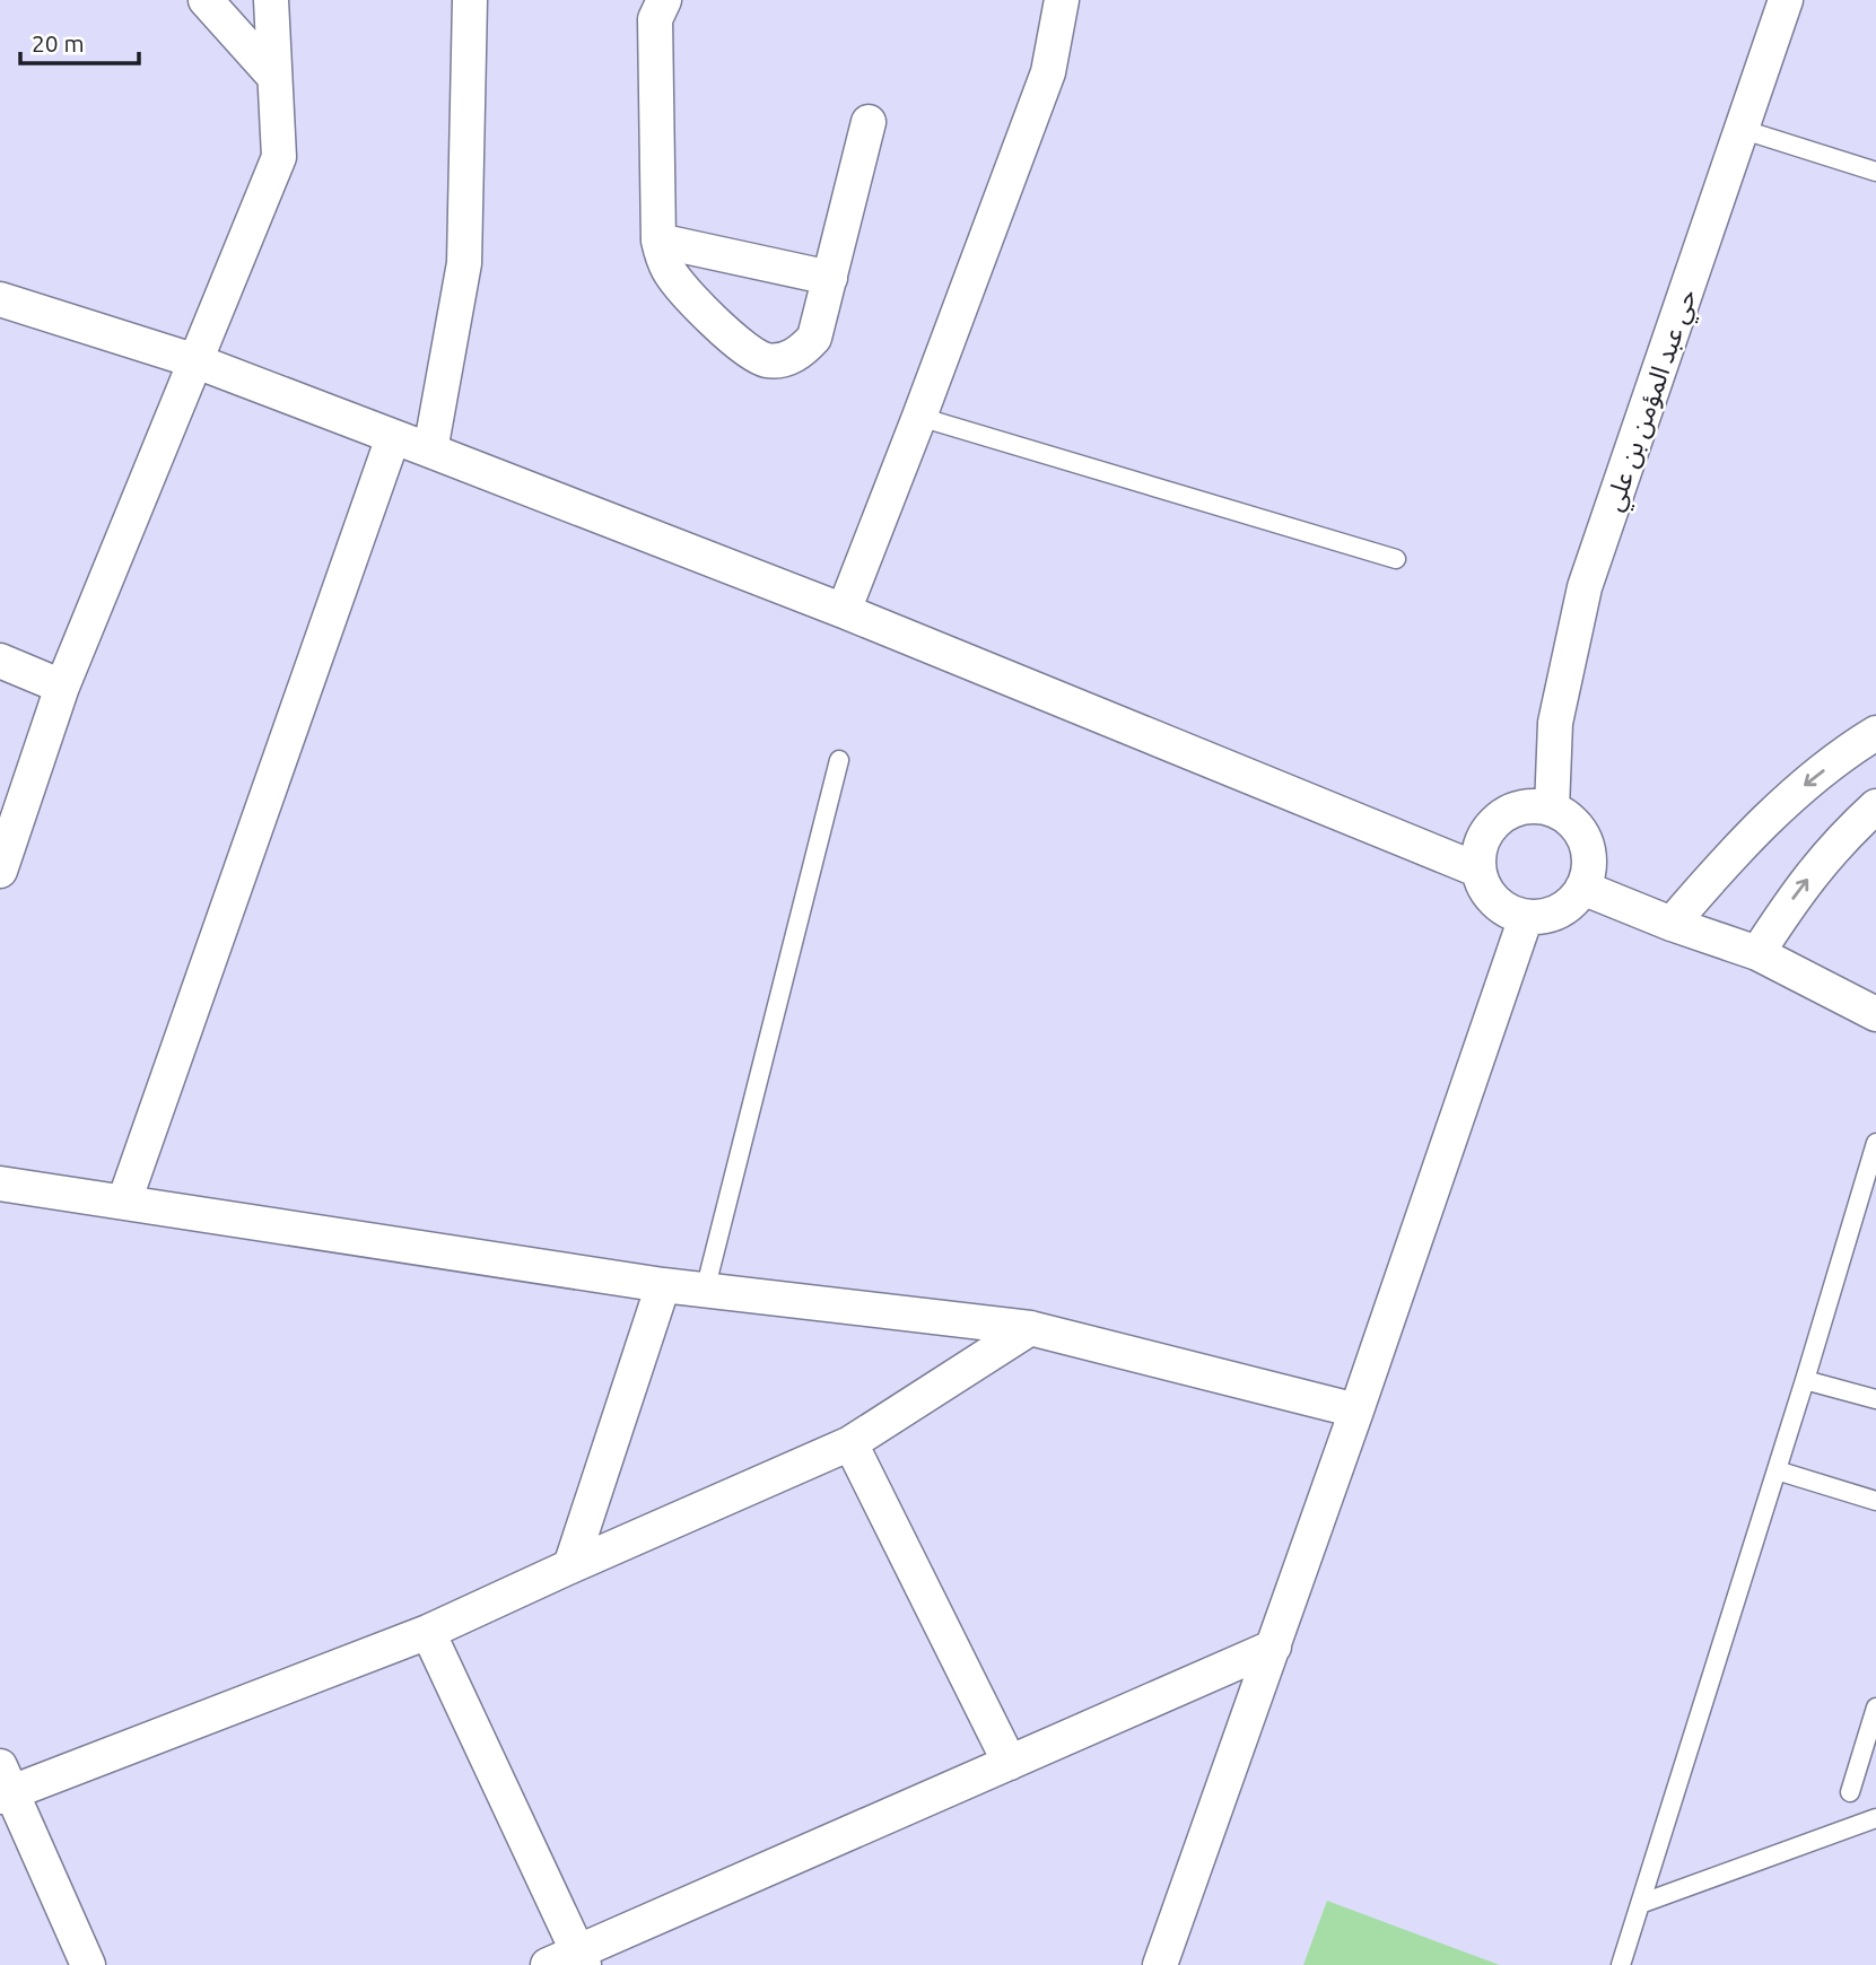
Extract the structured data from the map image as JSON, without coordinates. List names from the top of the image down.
{
  "streets": {
    "street": ["حي عبد المؤمن بن علي"]
  },
  "scale_bar": "20 m"
}
